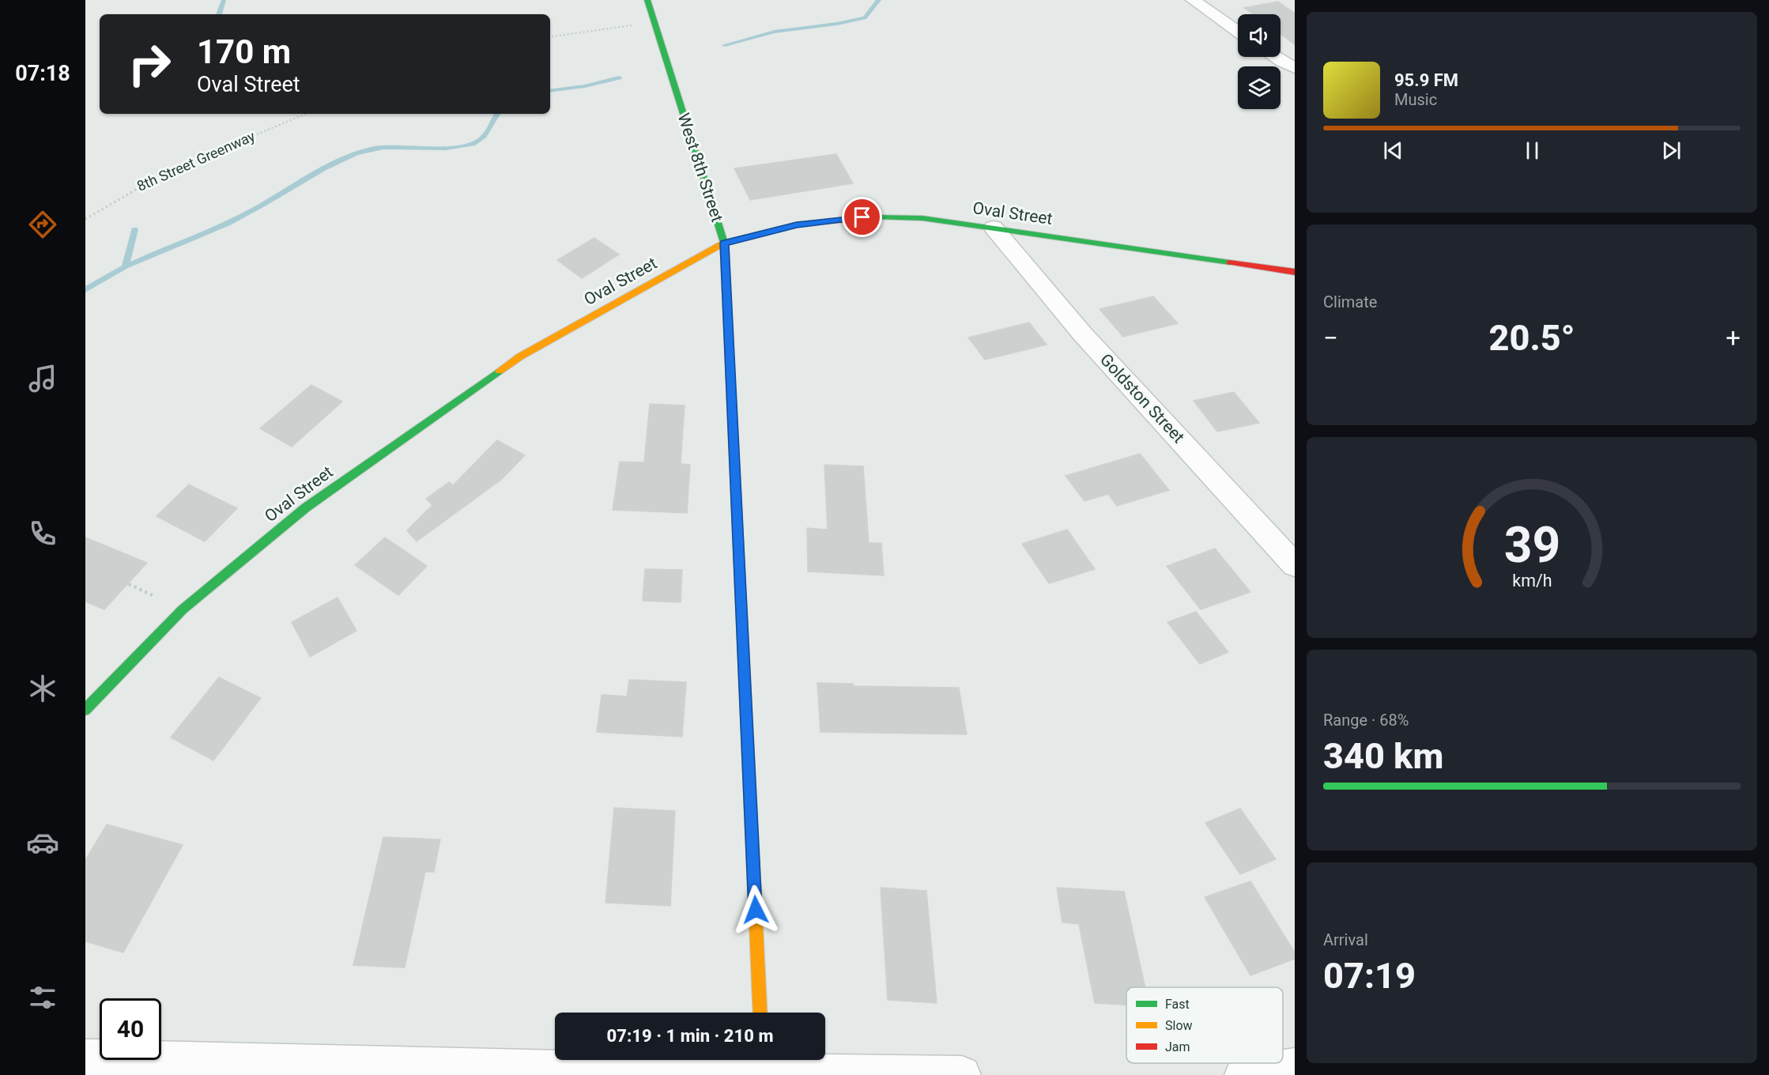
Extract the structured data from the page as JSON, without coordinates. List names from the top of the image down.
{
  "streets": {
    "street": ["West 8th Street", "Oval Street", "Goldston Street"],
    "path": ["8th Street Greenway"]
  },
  "crossings": [
    ["West 8th Street", "Oval Street"],
    ["Oval Street", "Goldston Street"]
  ],
  "legend": ["Fast", "Slow", "Jam"],
  "page": {
    "tabs": "07:18",
    "turn": ["170 m", "Oval Street"],
    "song": ["95.9 FM", "Music"],
    "tile": [
      "Climate",
      ["Range · 68%", "340 km"],
      ["Arrival", "07:19"]
    ],
    "heat": ["−", "20.5°", "+"],
    "limit": "40",
    "trip": "07:19 · 1 min · 210 m",
    "gauge": ["39", "km/h"]
  }
}
